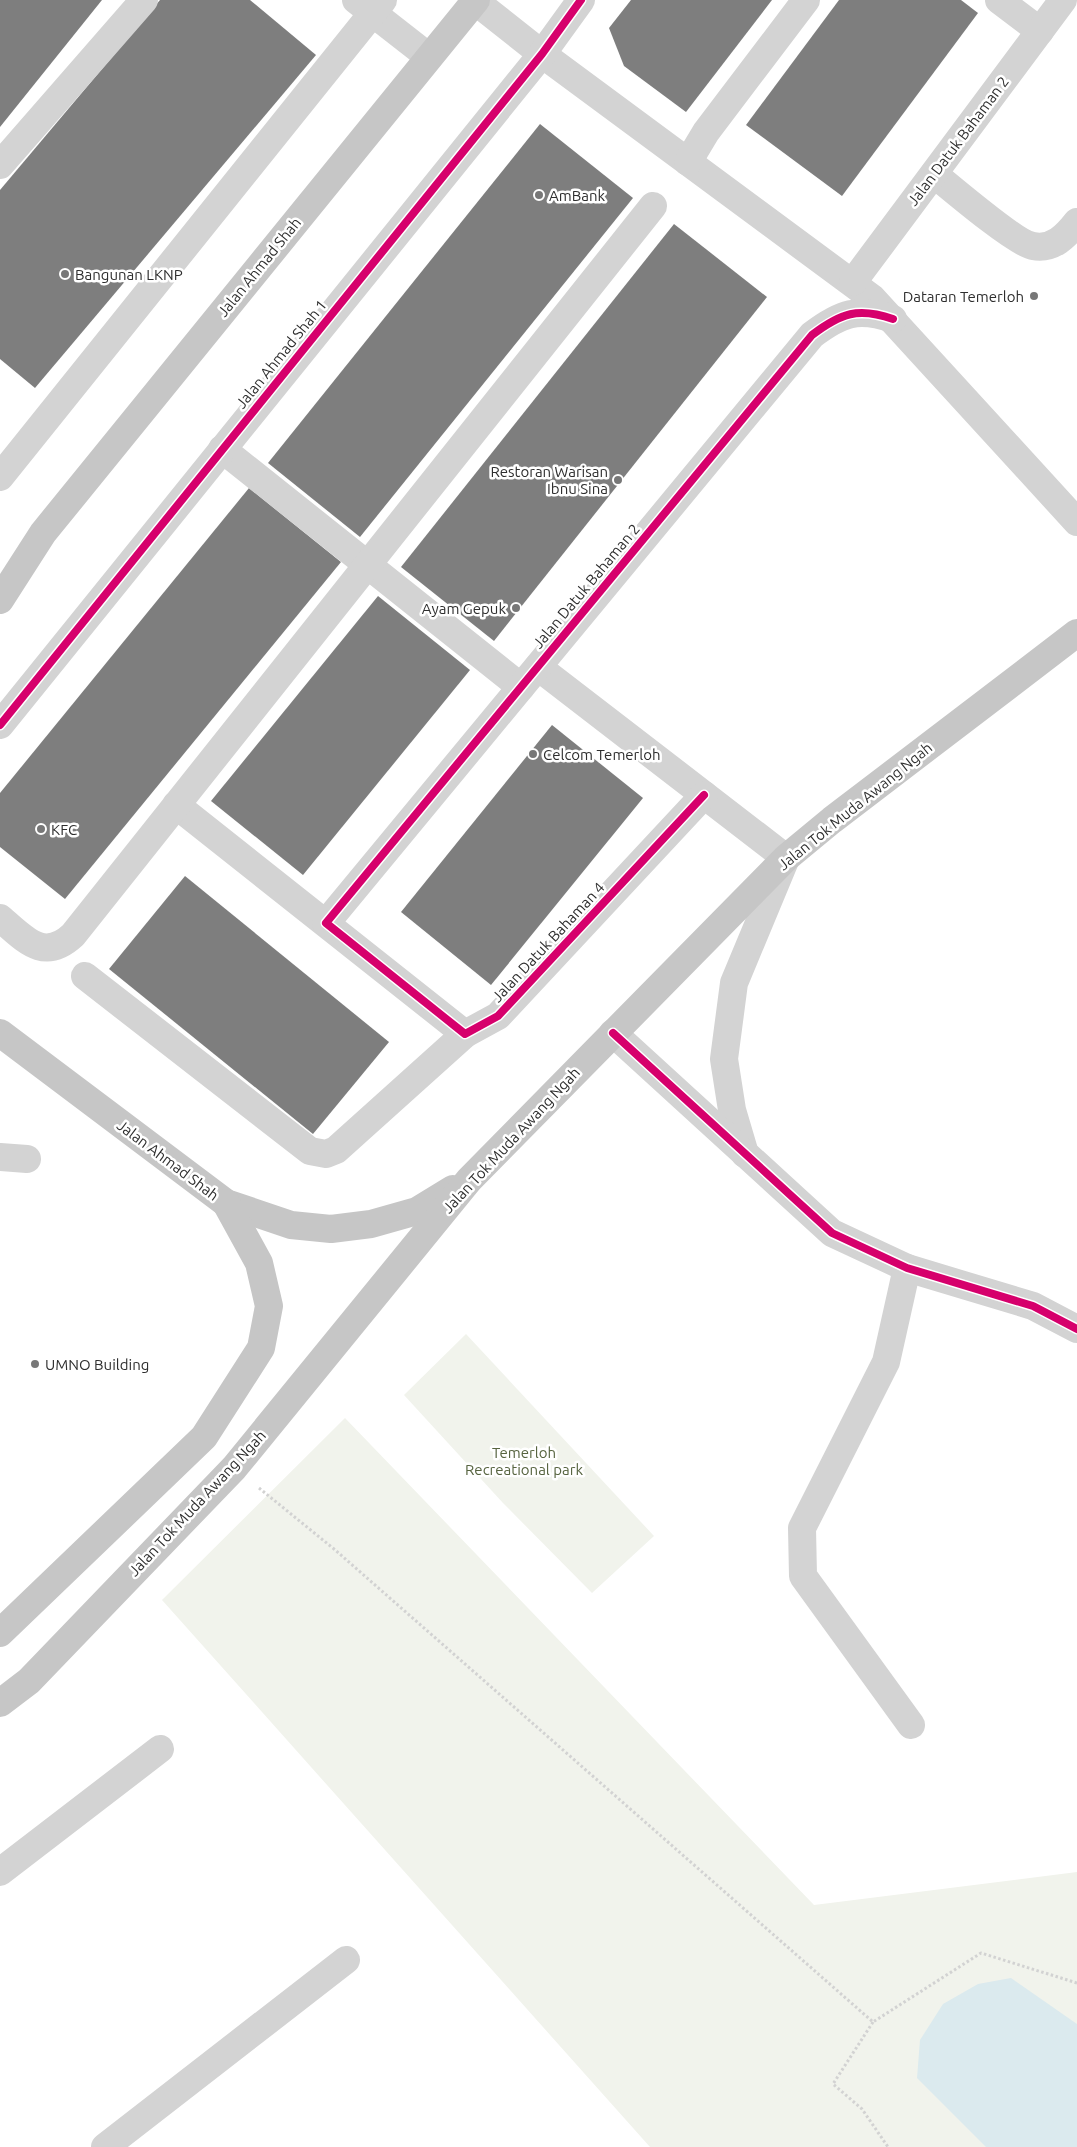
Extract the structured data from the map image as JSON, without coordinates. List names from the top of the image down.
{
  "streets": {
    "main road": ["Jalan Ahmad Shah", "Jalan Tok Muda Awang Ngah"],
    "street": ["Jalan Datuk Bahaman 2", "Jalan Ahmad Shah 1", "Jalan Datuk Bahaman 4"]
  },
  "crossings": [
    ["Jalan Ahmad Shah", "Jalan Tok Muda Awang Ngah"]
  ],
  "parks": ["Temerloh Recreational park"],
  "places": [
    "AmBank",
    "Bangunan LKNP",
    "Dataran Temerloh",
    "Restoran Warisan Ibnu Sina",
    "Ayam Gepuk",
    "Celcom Temerloh",
    "KFC",
    "UMNO Building"
  ]
}
